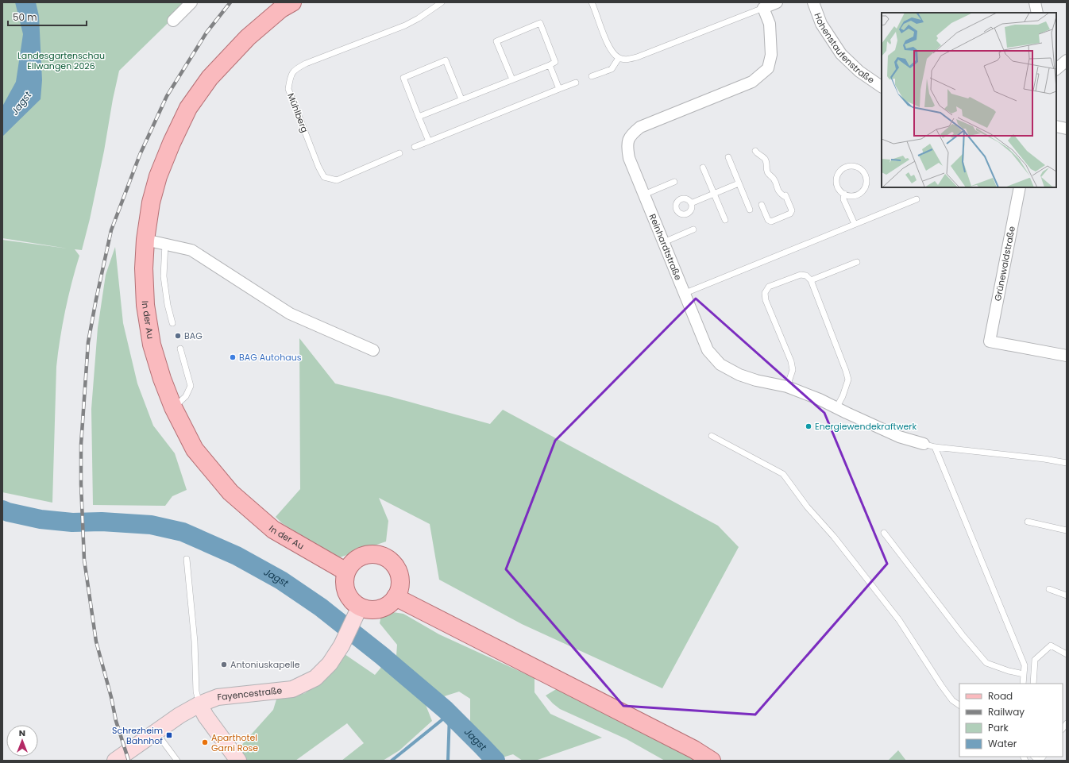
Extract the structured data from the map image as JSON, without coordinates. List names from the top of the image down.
{
  "streets": {
    "main road": ["In der Au", "Fayencestraße"],
    "street": ["Hohenstaufenstraße", "Reinhardtstraße", "Grünewaldstraße"],
    "lane": ["Mühlberg"]
  },
  "crossings": [
    ["In der Au", "Fayencestraße"]
  ],
  "water": ["Jagst"],
  "parks": ["Landesgartenschau Ellwangen 2026"],
  "places": {
    "other": [
      "BAG",
      "BAG Autohaus",
      "Energiewendekraftwerk",
      "Antoniuskapelle",
      "Aparthotel Garni Rose"
    ],
    "transit": ["Schrezheim Bahnhof"]
  },
  "legend": [
    "Road",
    "Railway",
    "Park",
    "Water"
  ],
  "scale_bar": "50 m",
  "north": "top"
}
